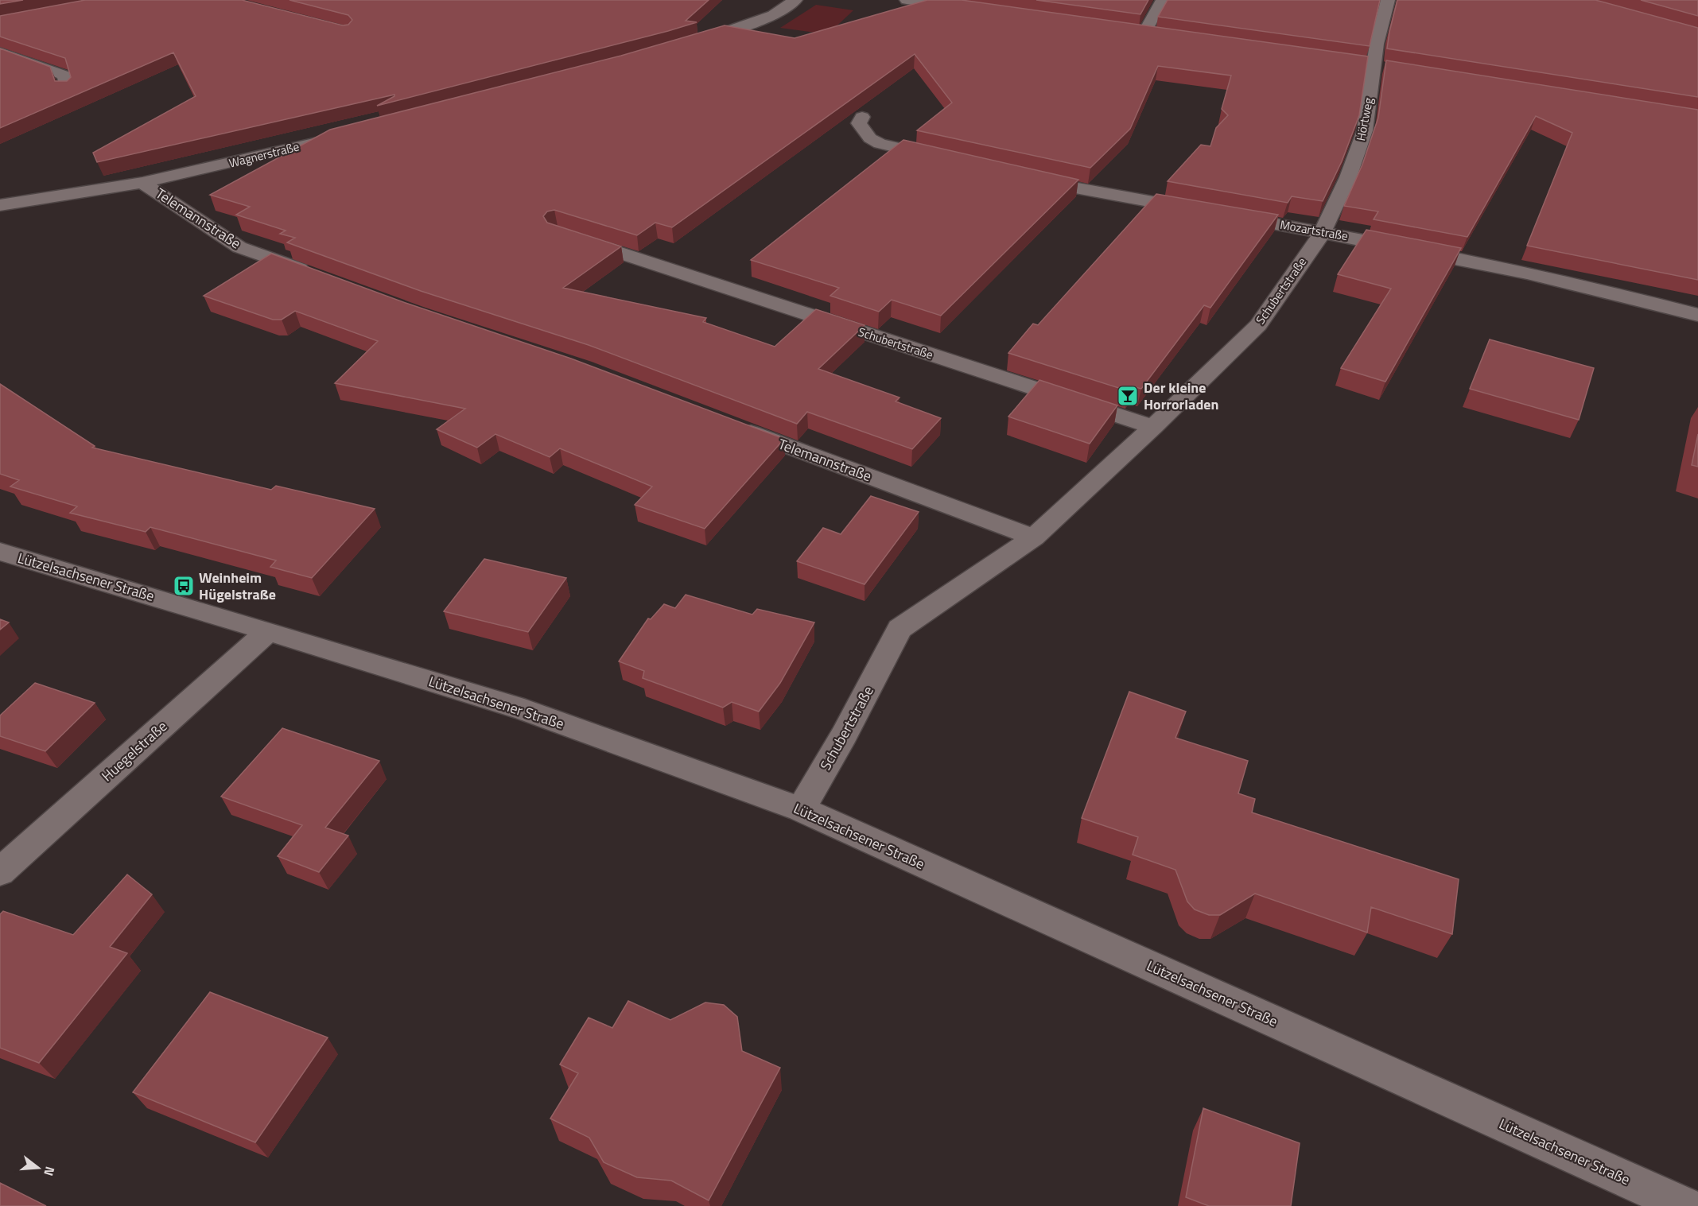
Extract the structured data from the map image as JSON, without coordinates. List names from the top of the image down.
{
  "streets": {
    "street": [
      "Hörtweg",
      "Wagnerstraße",
      "Telemannstraße",
      "Mozartstraße",
      "Schubertstraße",
      "Lützelsachsener Straße",
      "Huegelstraße"
    ]
  },
  "crossings": [
    ["Hörtweg", "Mozartstraße"],
    ["Hörtweg", "Schubertstraße"],
    ["Wagnerstraße", "Telemannstraße"],
    ["Telemannstraße", "Schubertstraße"],
    ["Mozartstraße", "Schubertstraße"],
    ["Schubertstraße", "Lützelsachsener Straße"],
    ["Lützelsachsener Straße", "Huegelstraße"]
  ],
  "places": {
    "bar": ["Der kleine Horrorladen"],
    "bus stop": ["Weinheim Hügelstraße"]
  },
  "north": "right"
}
